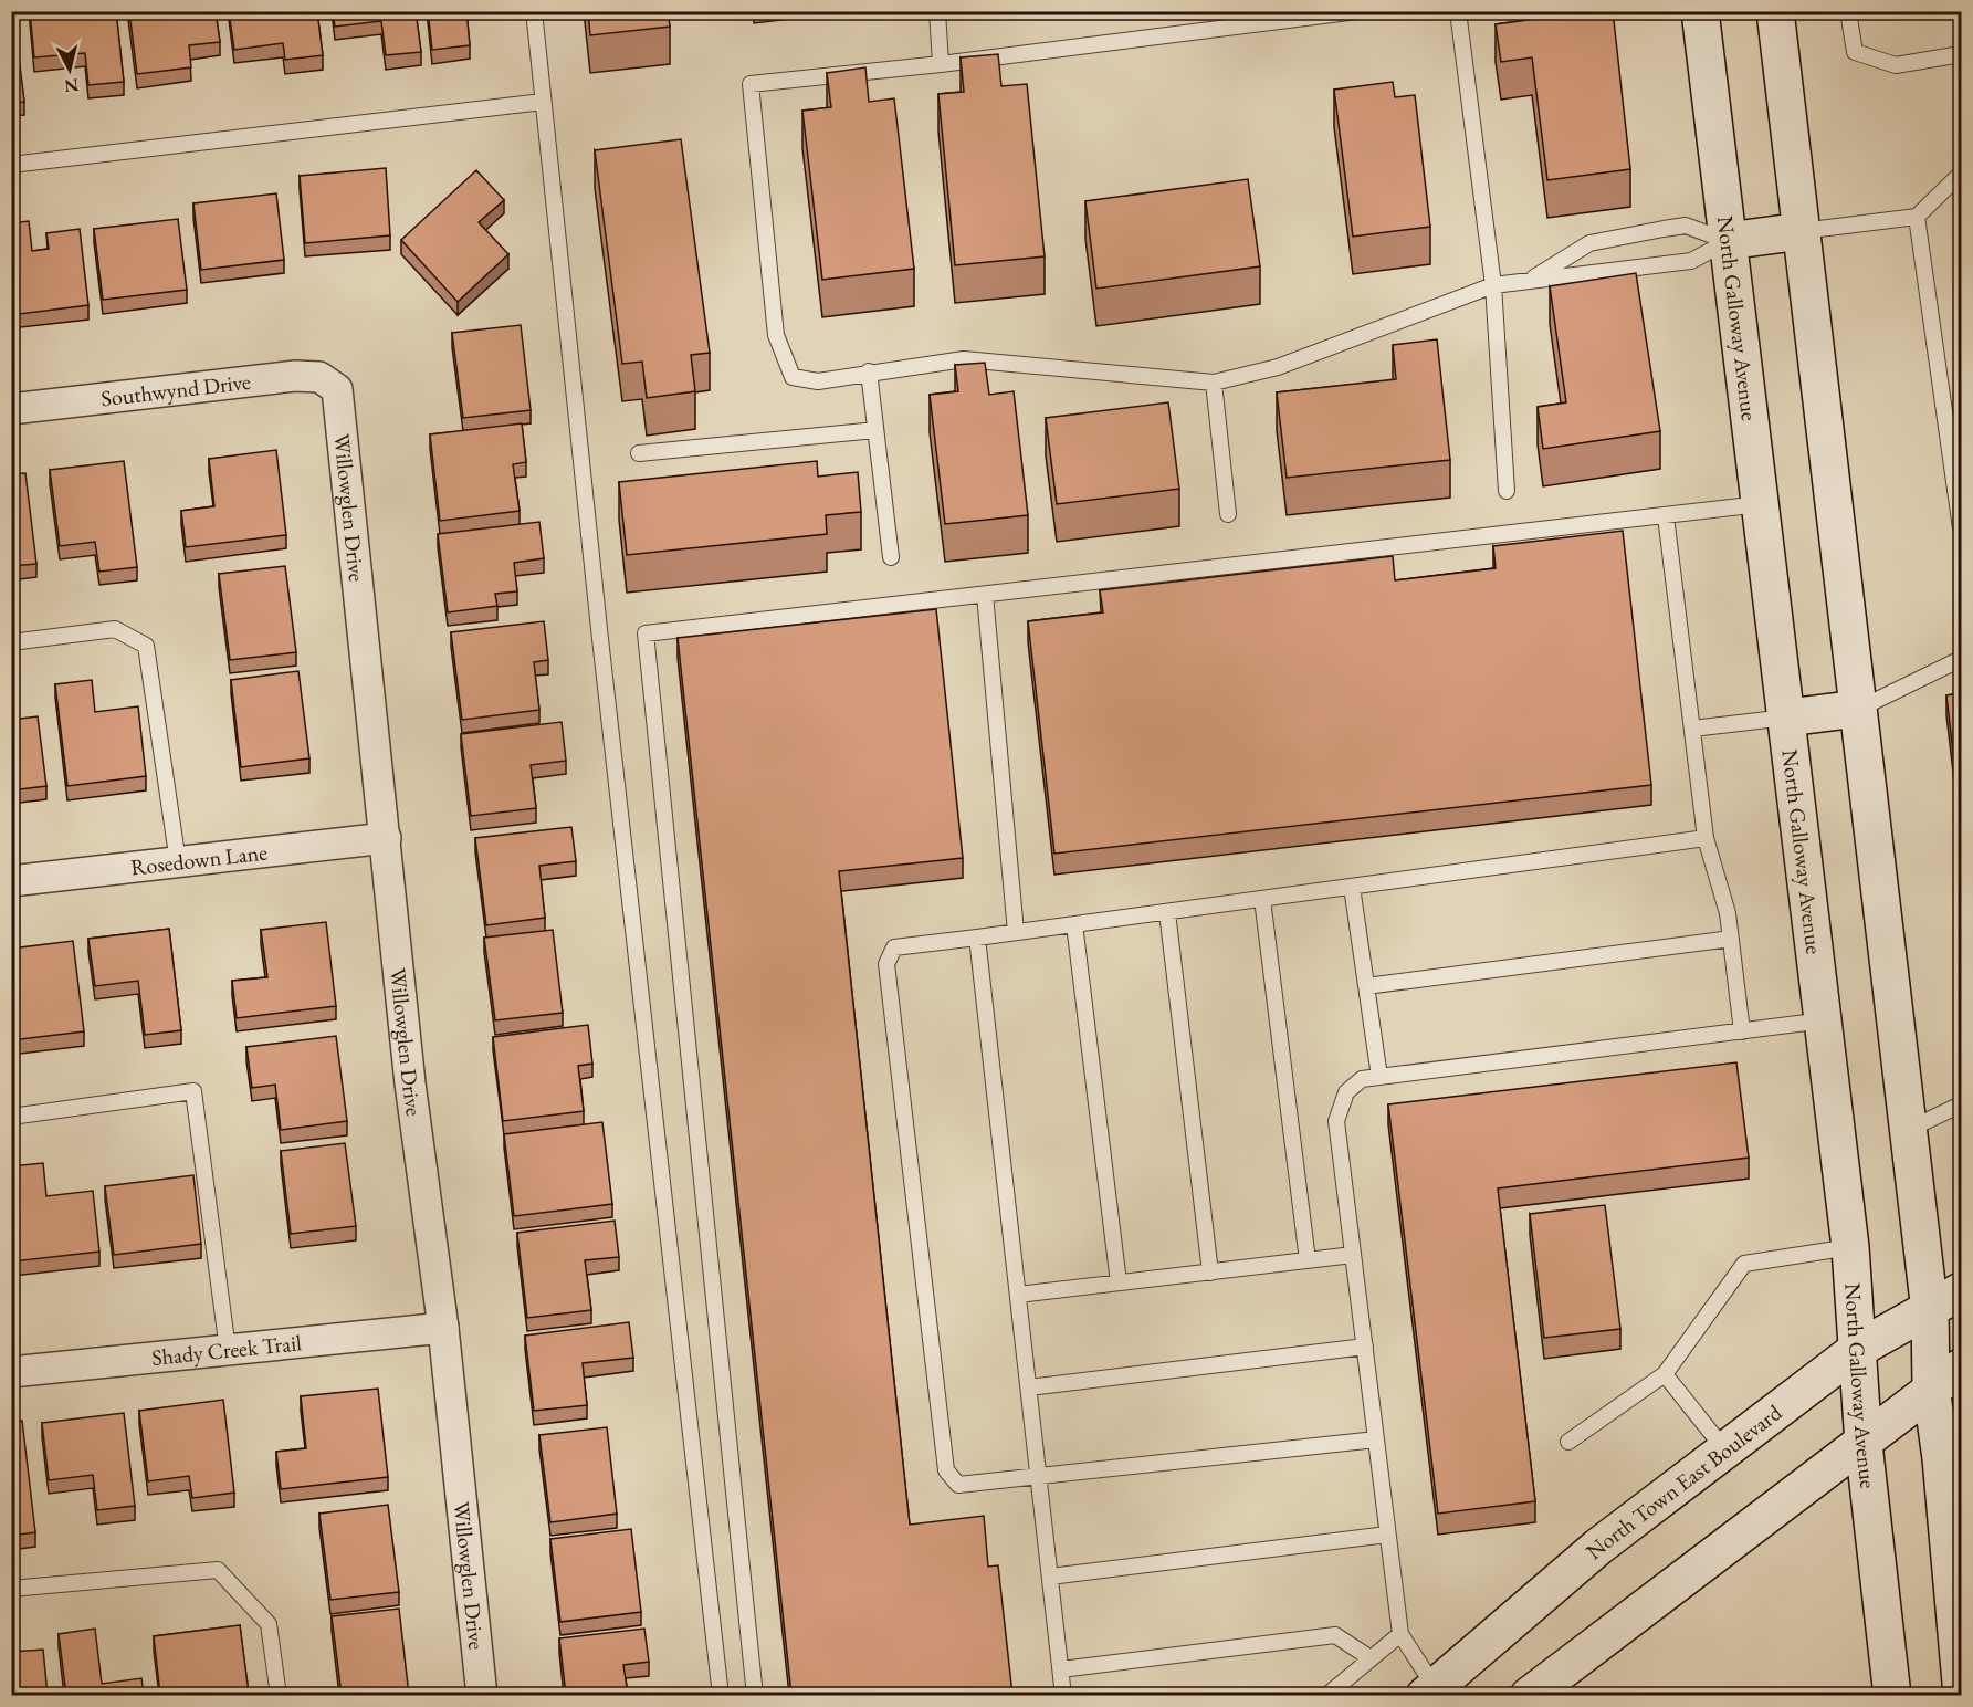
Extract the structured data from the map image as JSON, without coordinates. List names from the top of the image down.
{
  "streets": {
    "main road": ["North Galloway Avenue", "North Town East Boulevard"],
    "street": [
      "Southwynd Drive",
      "Willowglen Drive",
      "Rosedown Lane",
      "Shady Creek Trail"
    ]
  },
  "crossings": [
    ["North Galloway Avenue", "North Town East Boulevard"],
    ["Southwynd Drive", "Willowglen Drive"],
    ["Willowglen Drive", "Rosedown Lane"],
    ["Willowglen Drive", "Shady Creek Trail"]
  ],
  "north": "bottom"
}
